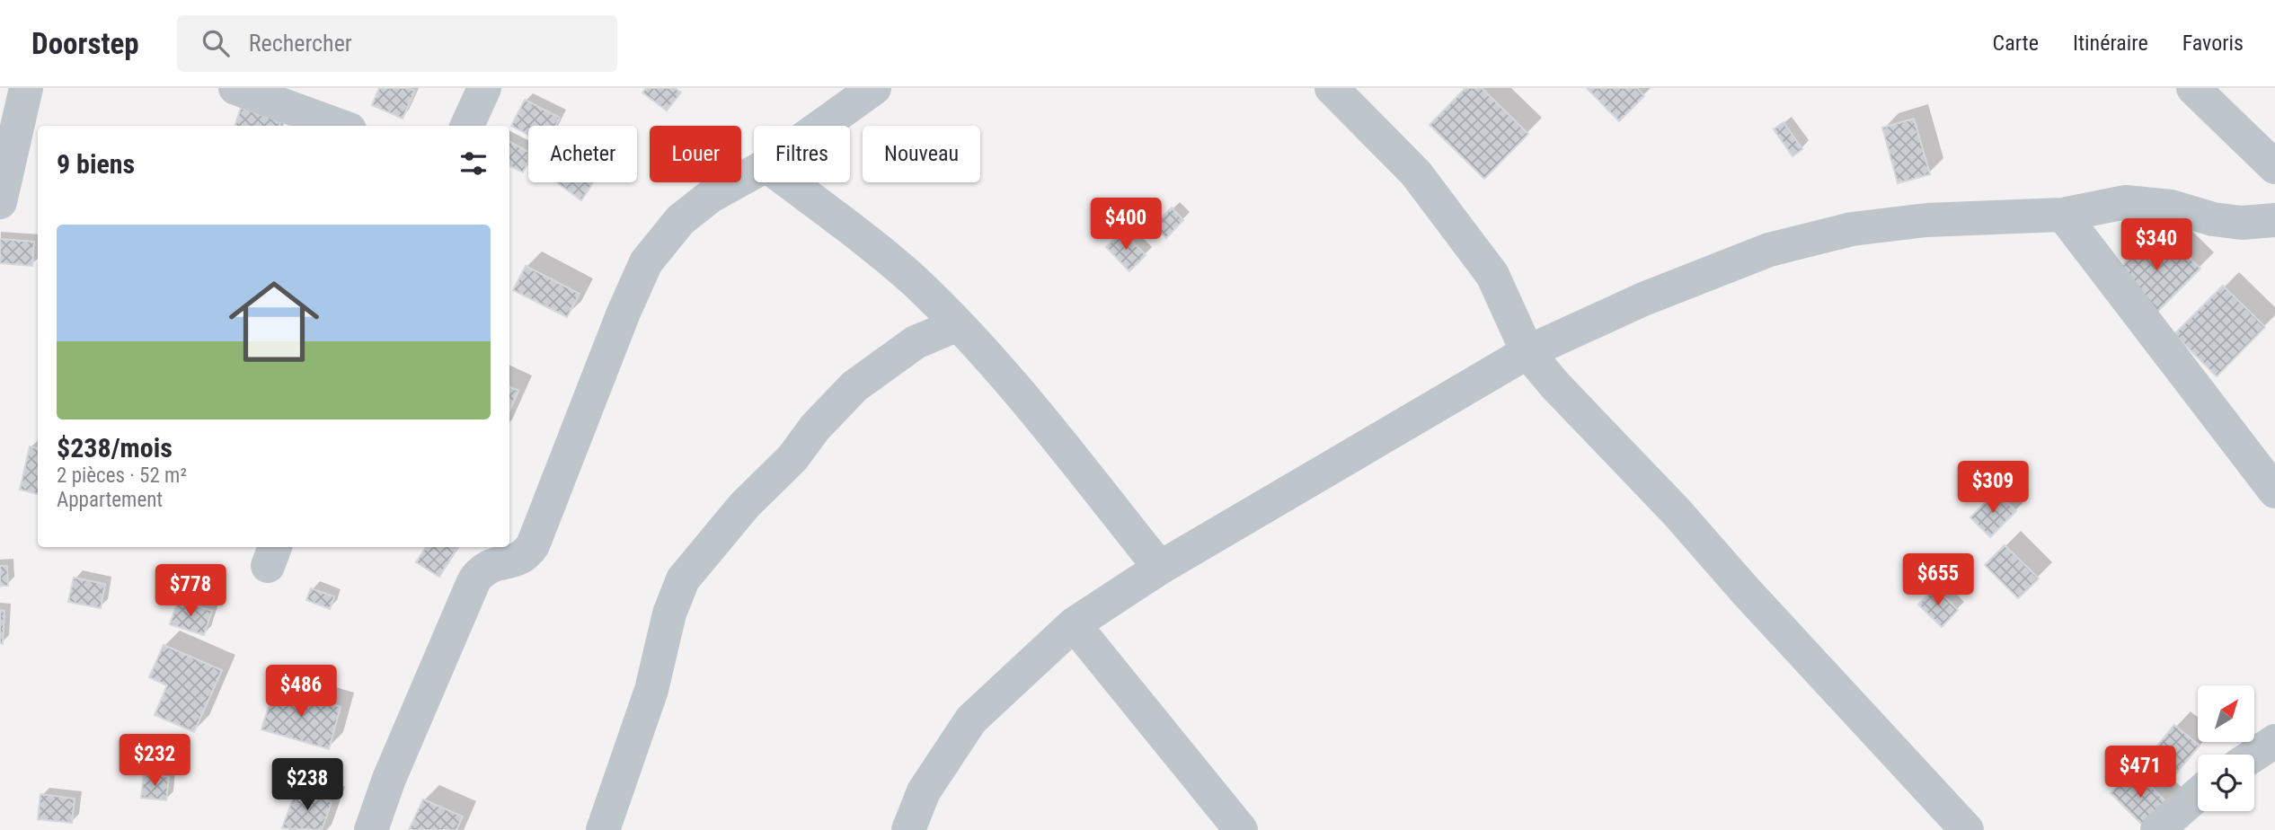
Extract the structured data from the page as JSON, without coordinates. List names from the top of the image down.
{
  "north": "top right",
  "page": {
    "header": "Doorstep",
    "search": "Rechercher",
    "nav": ["Carte", "Itinéraire", "Favoris"],
    "chip": [
      "Acheter",
      "Louer",
      "Filtres",
      "Nouveau"
    ],
    "heading": "9 biens",
    "price": [
      "$400",
      "$340",
      "$309",
      "$655",
      "$778",
      "$486",
      "$232",
      "$471",
      "$238"
    ],
    "list": [
      {
        "name": "$238/mois",
        "note": "2 pièces · 52 m² · Appartement"
      }
    ]
  }
}
